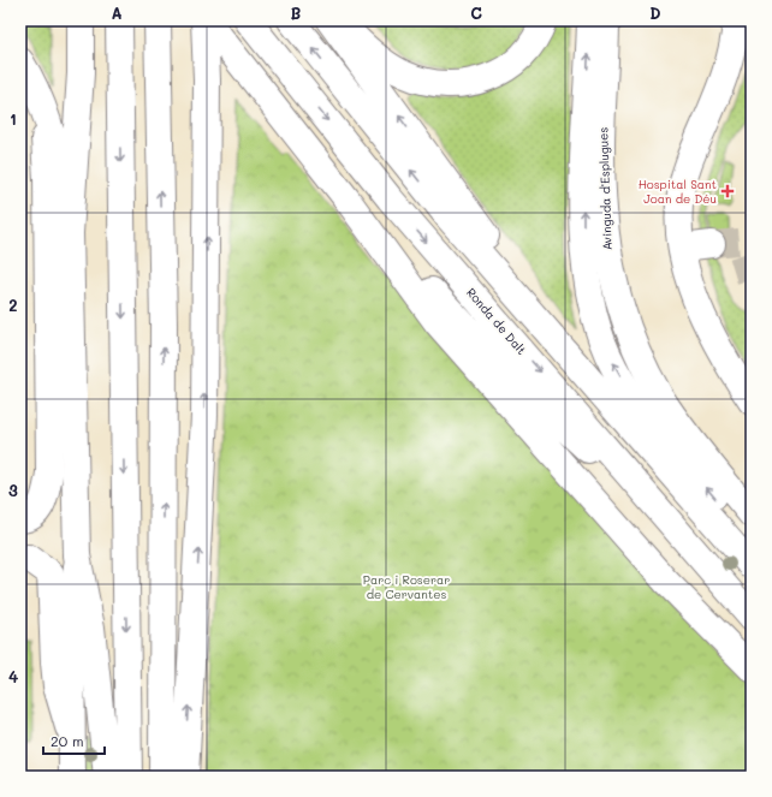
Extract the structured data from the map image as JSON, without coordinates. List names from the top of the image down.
{
  "streets": {
    "main road": ["Avinguda d'Esplugues", "Ronda de Dalt"]
  },
  "parks": ["Parc i Roserar de Cervantes"],
  "places": {
    "health": ["Hospital Sant Joan de Déu"]
  },
  "scale_bar": "20 m",
  "grid": {
    "columns": [
      "A",
      "B",
      "C",
      "D"
    ],
    "rows": [
      "1",
      "2",
      "3",
      "4"
    ]
  }
}
